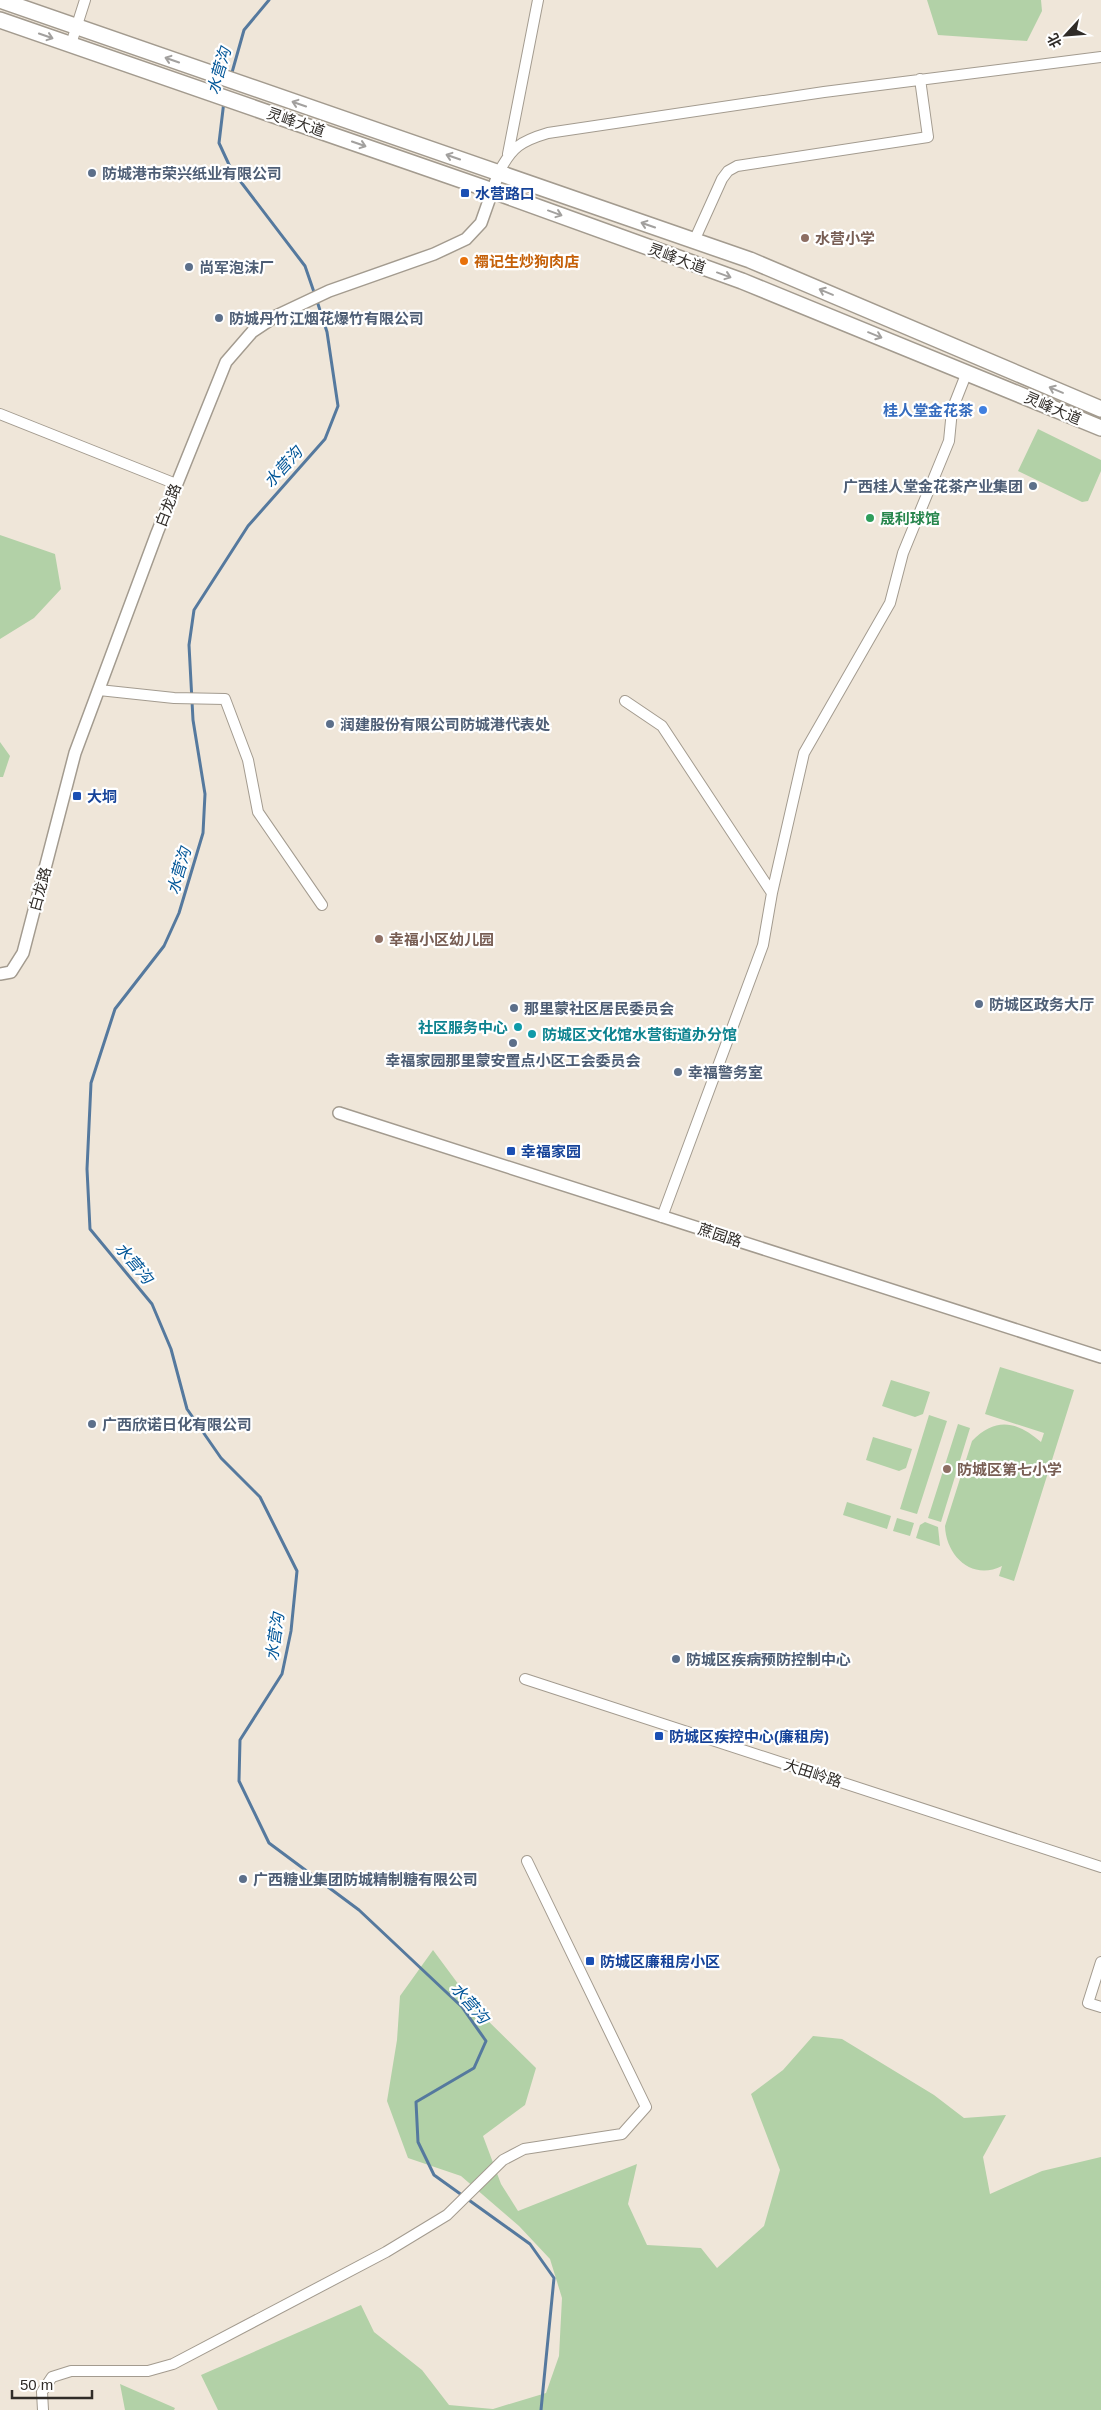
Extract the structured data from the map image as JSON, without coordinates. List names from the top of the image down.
{
  "streets": {
    "main road": ["灵峰大道"],
    "street": ["白龙路", "蔗园路", "大田岭路"]
  },
  "crossings": [
    ["灵峰大道", "白龙路"]
  ],
  "water": ["水营沟"],
  "places": {
    "other": [
      "防城港市荣兴纸业有限公司",
      "水营小学",
      "禤记生炒狗肉店",
      "尚军泡沫厂",
      "防城丹竹江烟花爆竹有限公司",
      "桂人堂金花茶",
      "广西桂人堂金花茶产业集团",
      "晟利球馆",
      "润建股份有限公司防城港代表处",
      "幸福小区幼儿园",
      "防城区政务大厅",
      "那里蒙社区居民委员会",
      "社区服务中心",
      "防城区文化馆水营街道办分馆",
      "幸福家园那里蒙安置点小区工会委员会",
      "幸福警务室",
      "广西欣诺日化有限公司",
      "防城区第七小学",
      "防城区疾病预防控制中心",
      "广西糖业集团防城精制糖有限公司"
    ],
    "transit": [
      "水营路口",
      "大垌",
      "幸福家园",
      "防城区疾控中心(廉租房)",
      "防城区廉租房小区"
    ]
  },
  "scale_bar": "50 m",
  "north": "bottom left"
}
